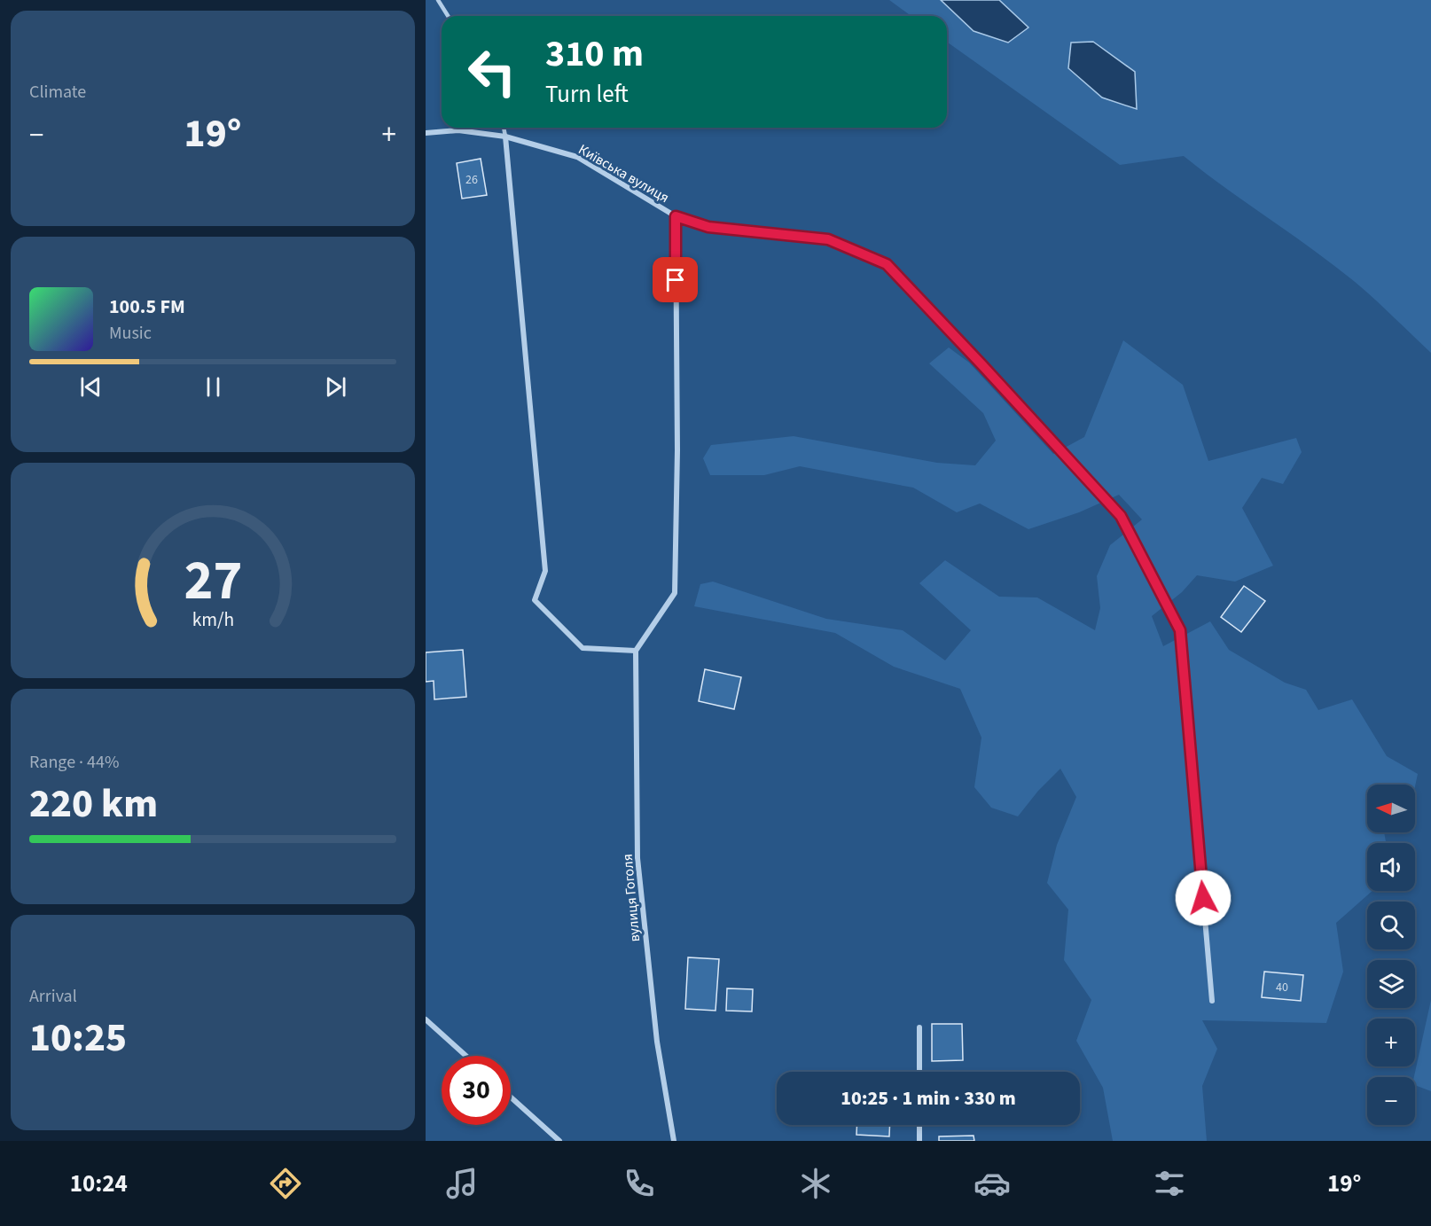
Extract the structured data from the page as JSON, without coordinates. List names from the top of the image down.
{
  "streets": {
    "street": ["Київська вулиця", "вулиця Гоголя"]
  },
  "house_numbers": ["26", "40"],
  "north": "left",
  "page": {
    "tile": [
      "Climate",
      ["Range · 44%", "220 km"],
      ["Arrival", "10:25"]
    ],
    "turn": ["310 m", "Turn left"],
    "heat": ["−", "19°", "+"],
    "song": ["100.5 FM", "Music"],
    "map_buttons": ["+", "−"],
    "limit": "30",
    "trip": "10:25 · 1 min · 330 m",
    "tabs": ["10:24", "19°"],
    "gauge": ["27", "km/h"]
  }
}
